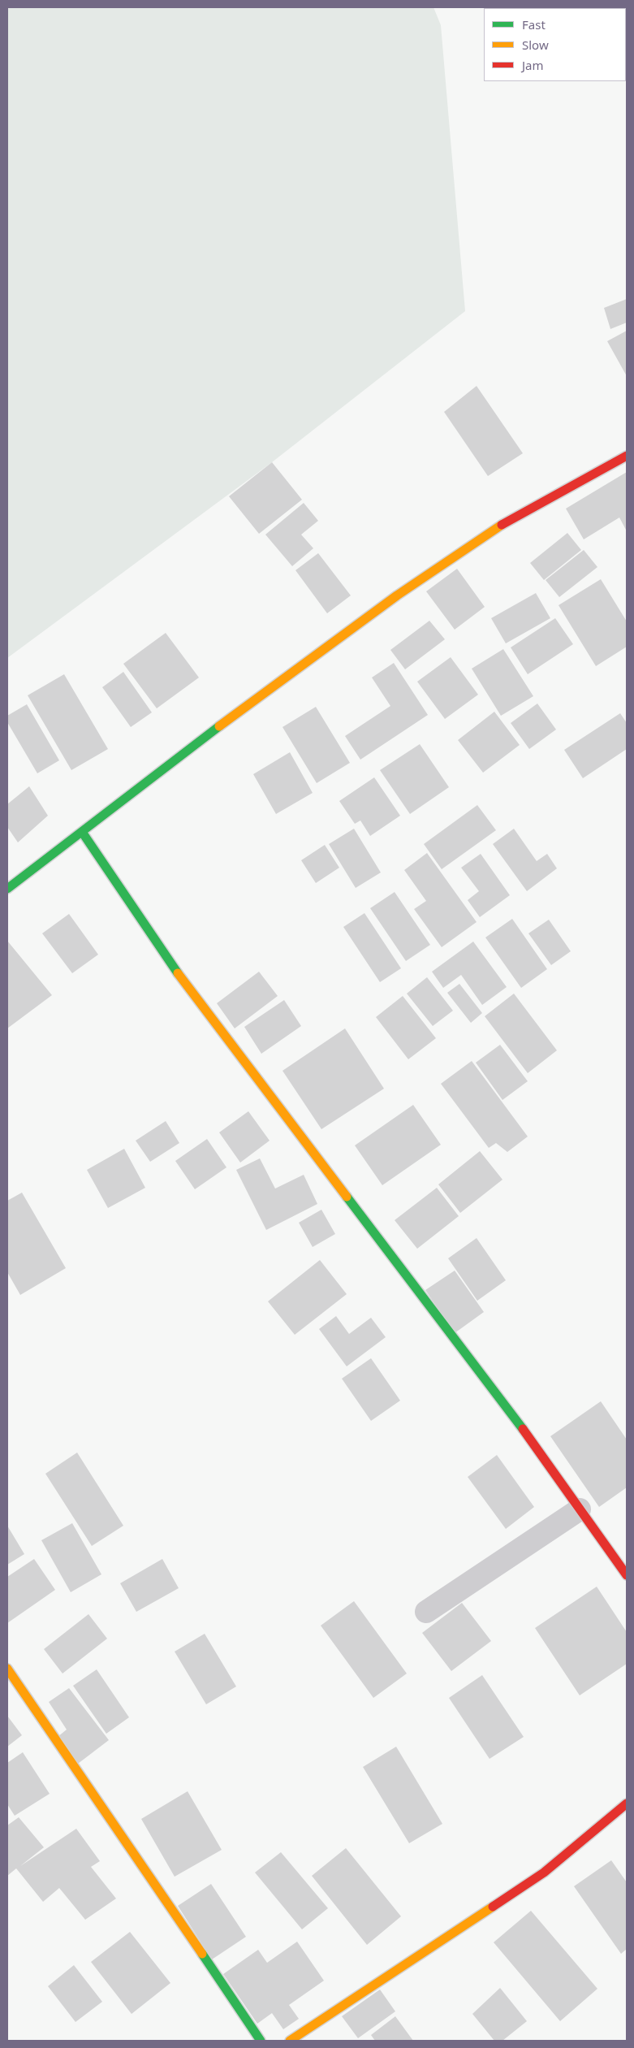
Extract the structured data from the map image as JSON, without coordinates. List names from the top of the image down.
{
  "legend": ["Fast", "Slow", "Jam"]
}
